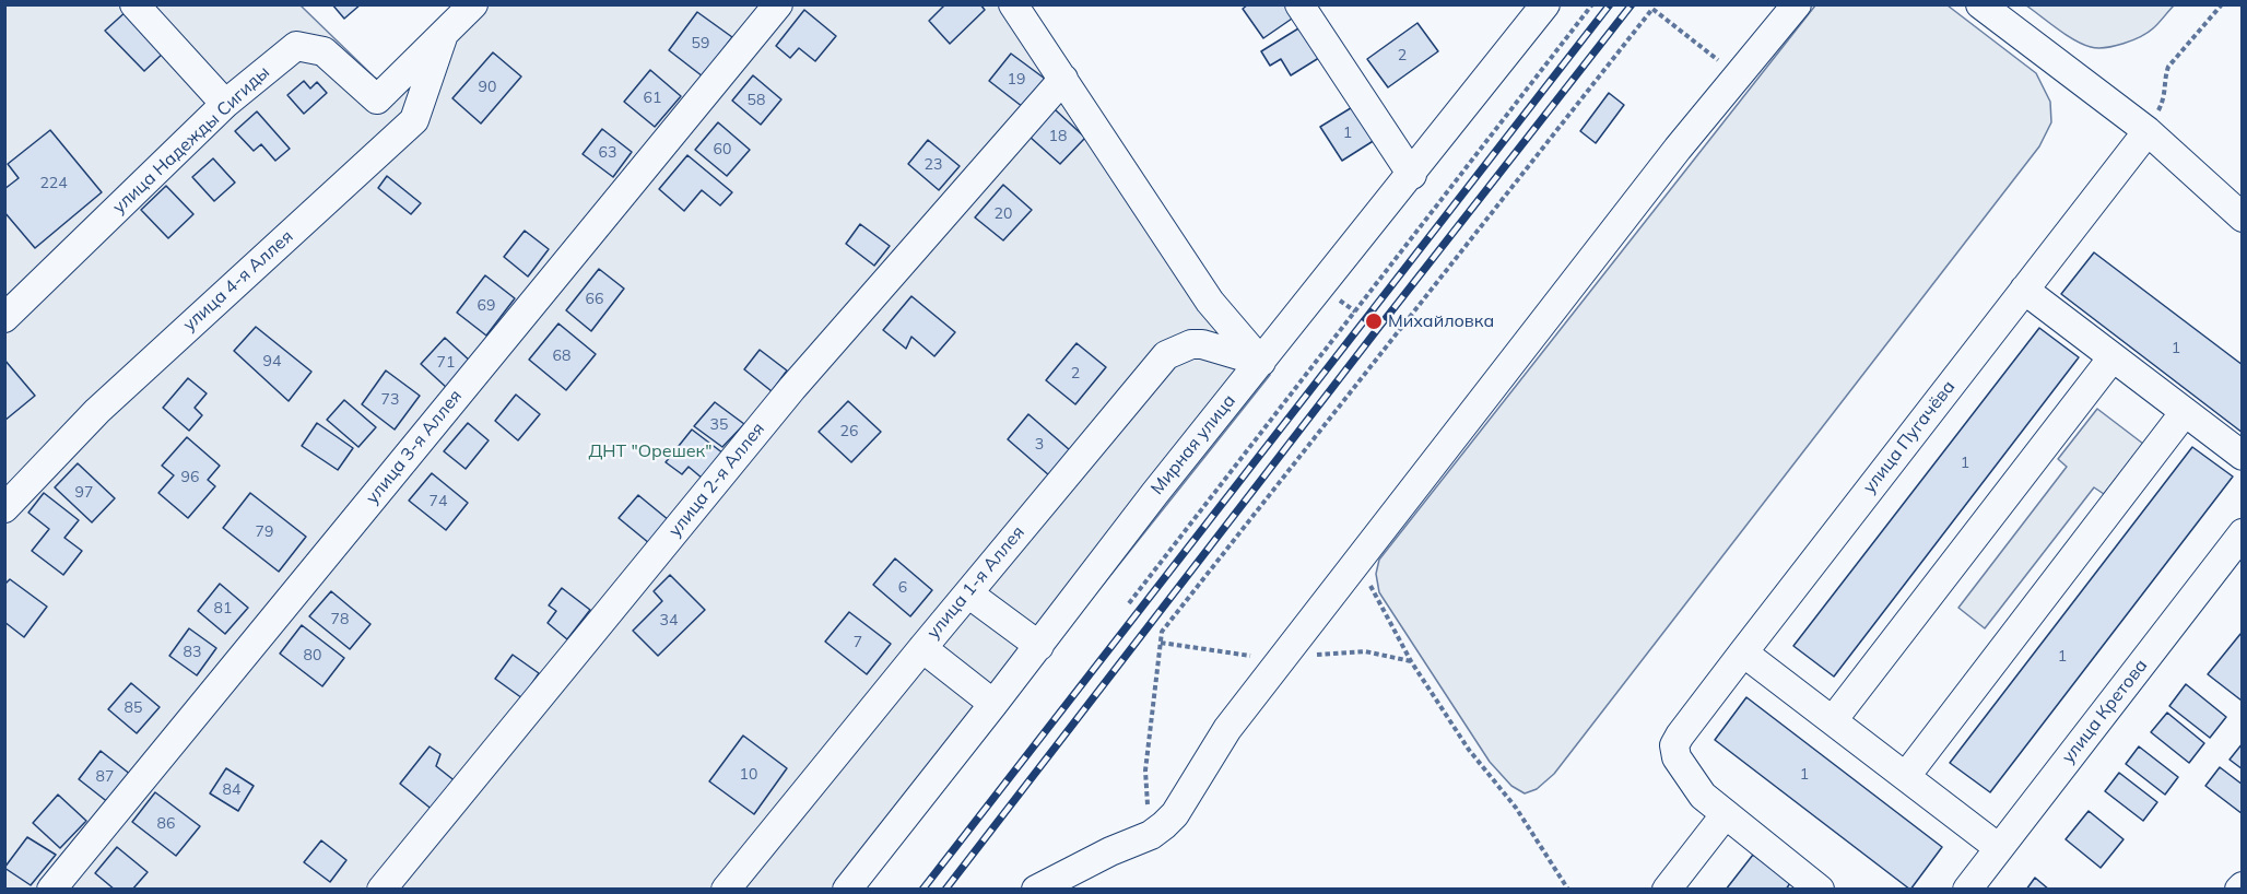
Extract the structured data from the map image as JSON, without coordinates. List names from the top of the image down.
{
  "streets": {
    "street": [
      "улица Надежды Сигиды",
      "улица 4-я Аллея",
      "улица Пугачёва",
      "Мирная улица",
      "улица 3-я Аллея",
      "улица 2-я Аллея",
      "улица 1-я Аллея",
      "улица Кретова"
    ]
  },
  "crossings": [
    ["улица Надежды Сигиды", "улица 4-я Аллея"],
    ["Мирная улица", "улица 1-я Аллея"]
  ],
  "parks": ["ДНТ \"Орешек\""],
  "places": ["Михайловка"],
  "house_numbers": [
    "59",
    "2",
    "19",
    "90",
    "61",
    "58",
    "1",
    "18",
    "60",
    "63",
    "23",
    "224",
    "20",
    "66",
    "69",
    "1",
    "68",
    "94",
    "71",
    "2",
    "73",
    "35",
    "26",
    "3",
    "1",
    "96",
    "97",
    "74",
    "79",
    "6",
    "81",
    "78",
    "34",
    "7",
    "83",
    "80",
    "1",
    "85",
    "10",
    "1",
    "87",
    "84",
    "86"
  ]
}
